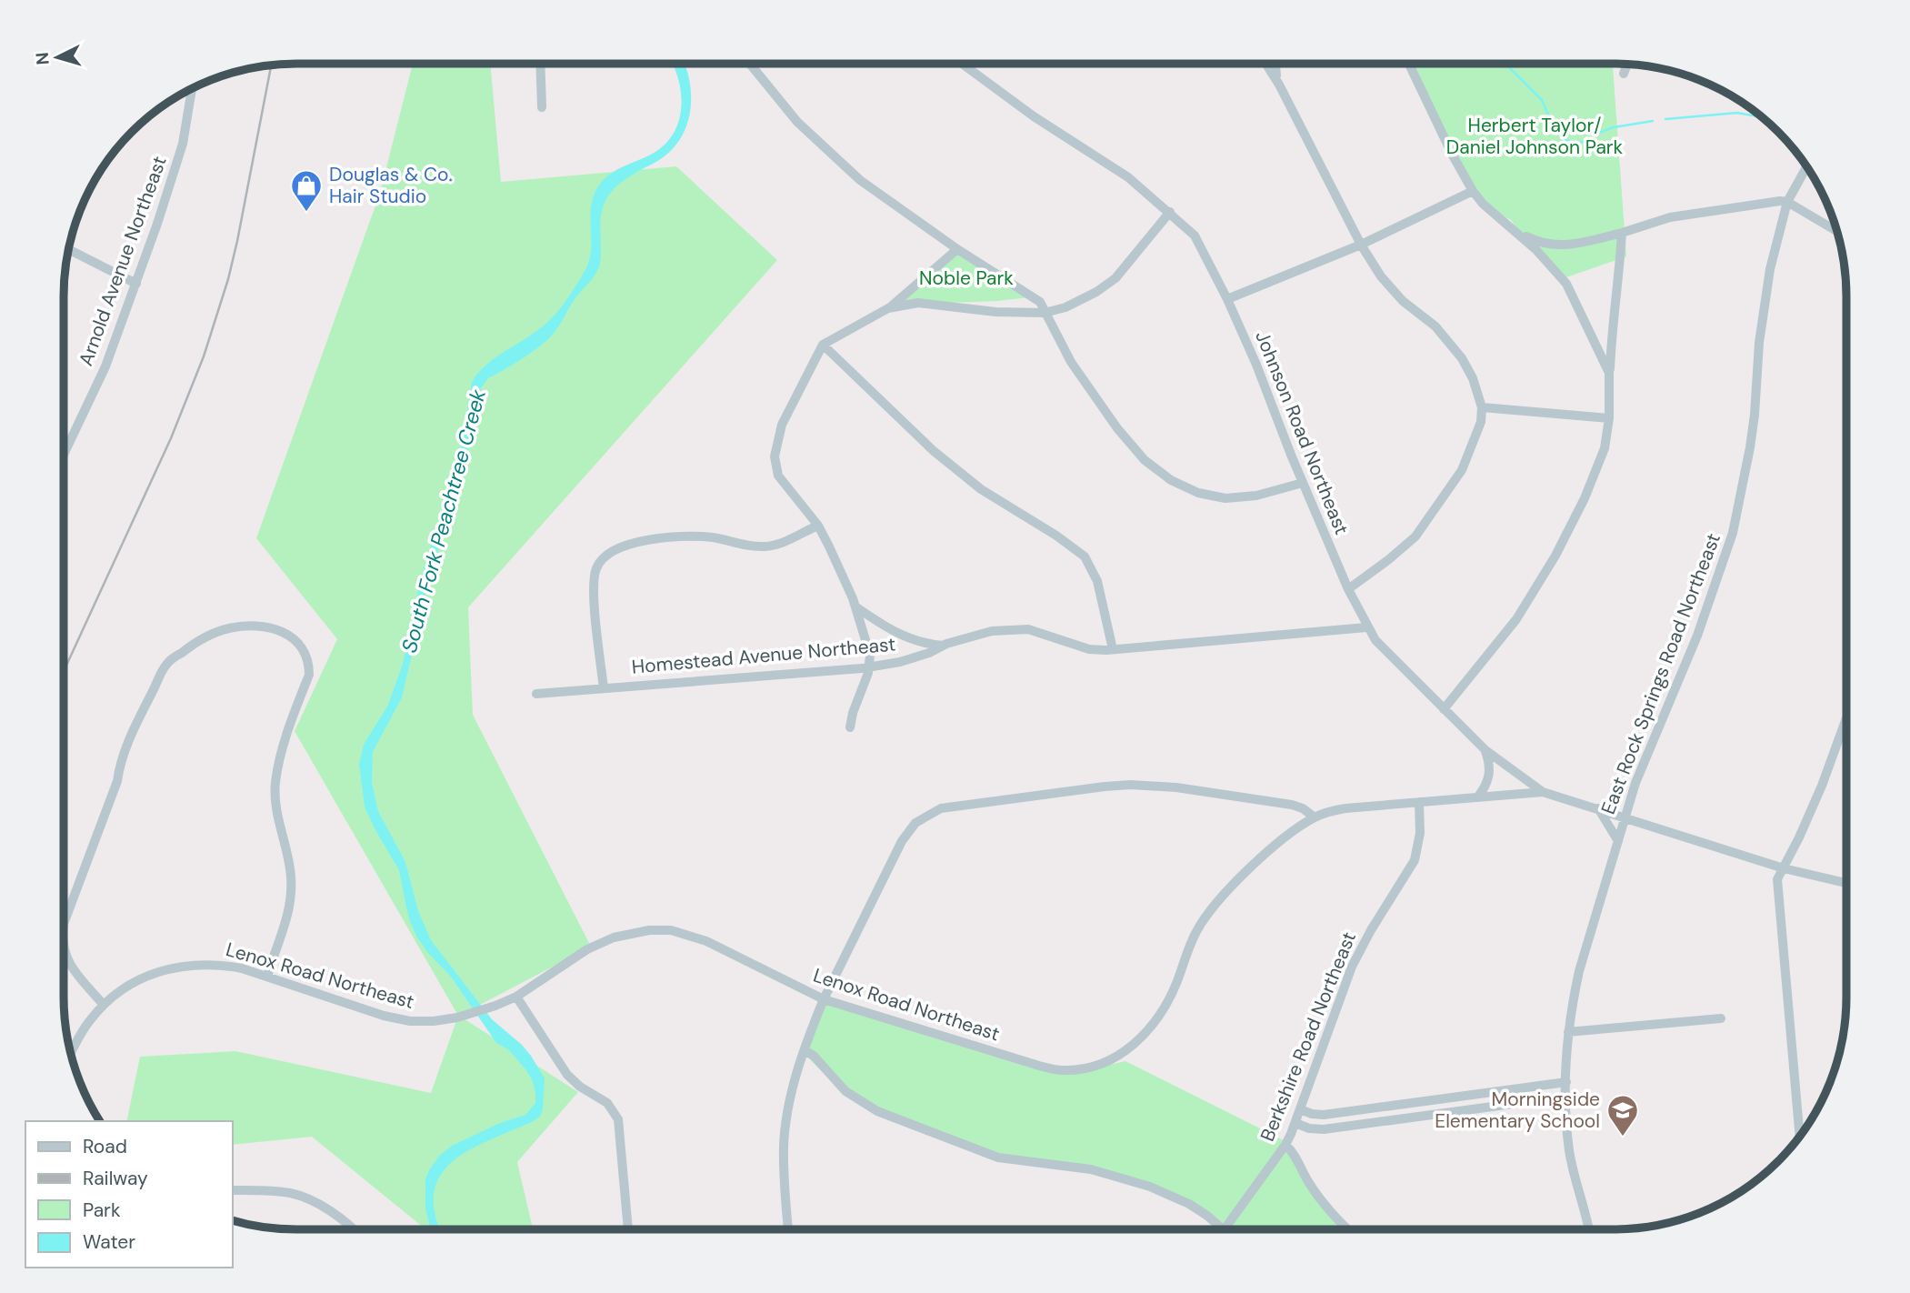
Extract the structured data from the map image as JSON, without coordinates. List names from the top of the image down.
{
  "streets": {
    "street": [
      "Arnold Avenue Northeast",
      "Johnson Road Northeast",
      "Homestead Avenue Northeast",
      "East Rock Springs Road Northeast",
      "Lenox Road Northeast",
      "Berkshire Road Northeast"
    ]
  },
  "crossings": [
    ["Johnson Road Northeast", "Homestead Avenue Northeast"],
    ["Johnson Road Northeast", "East Rock Springs Road Northeast"],
    ["Johnson Road Northeast", "Lenox Road Northeast"],
    ["Lenox Road Northeast", "Berkshire Road Northeast"]
  ],
  "water": ["South Fork Peachtree Creek"],
  "parks": ["Herbert Taylor/ Daniel Johnson Park", "Noble Park"],
  "places": {
    "shop": ["Douglas & Co. Hair Studio"],
    "school or university": ["Morningside Elementary School"]
  },
  "legend": [
    "Road",
    "Railway",
    "Park",
    "Water"
  ],
  "north": "left"
}
